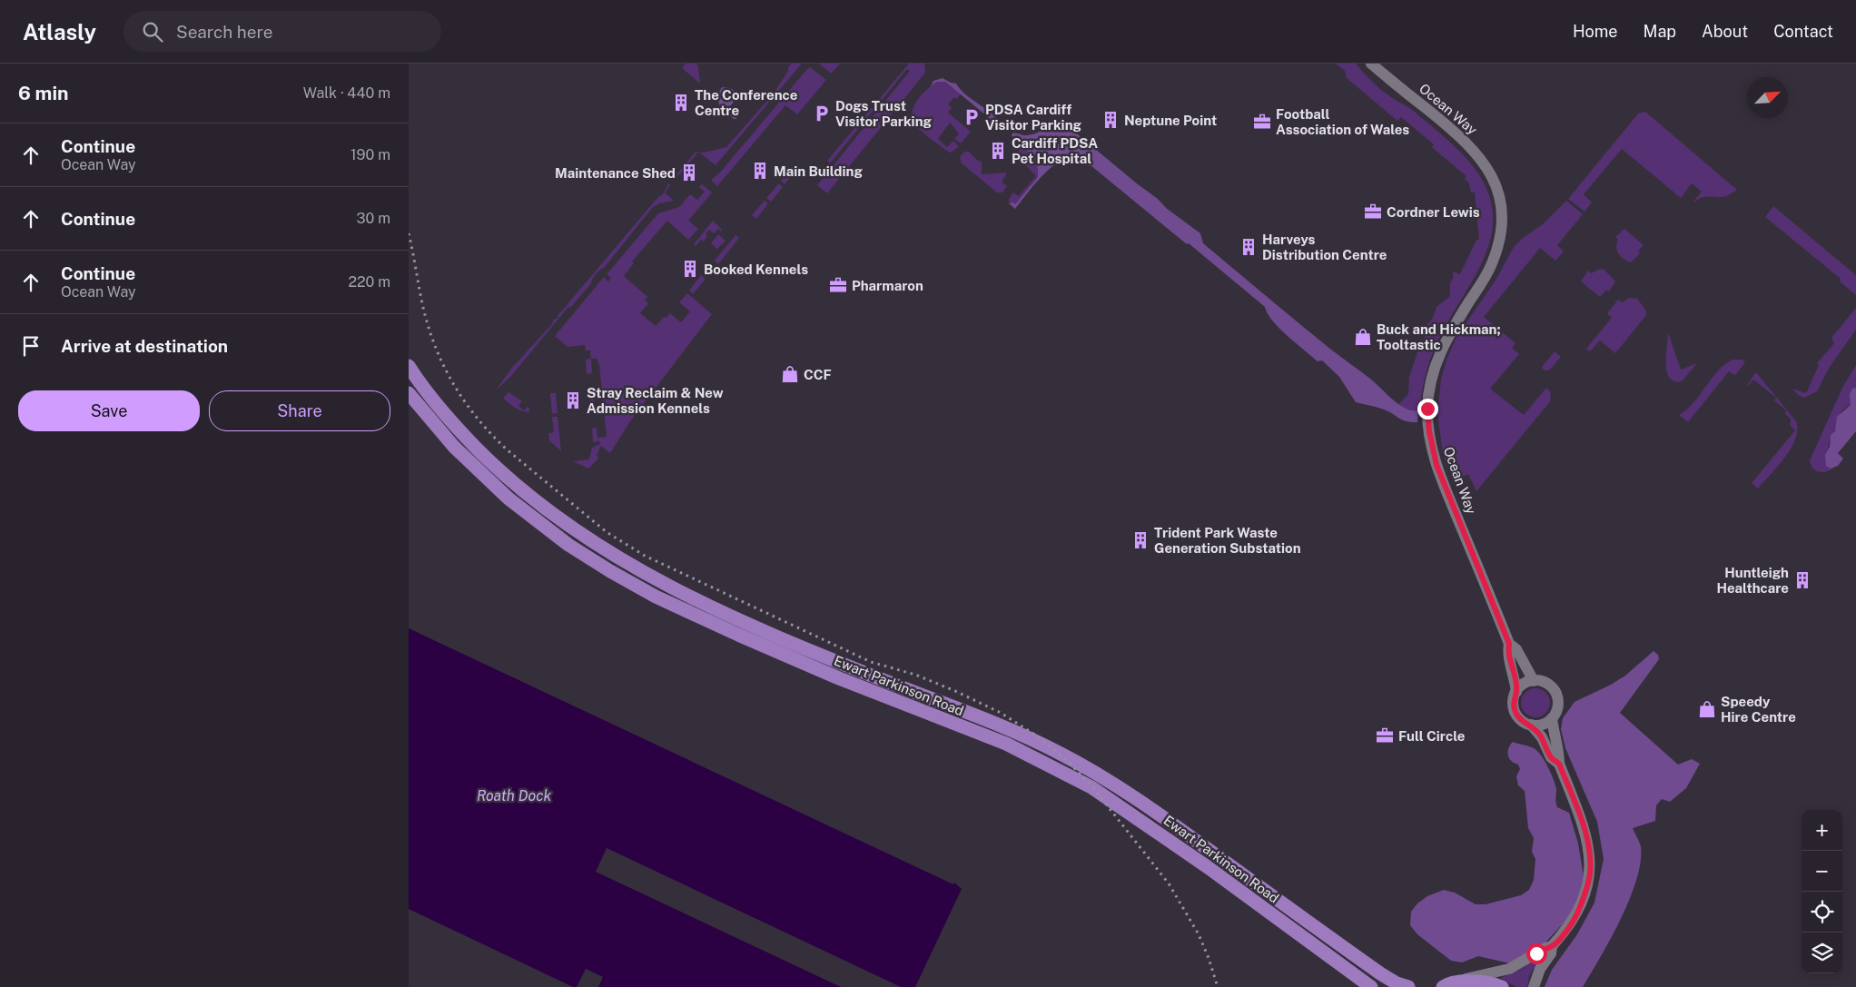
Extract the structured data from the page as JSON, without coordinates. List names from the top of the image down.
{
  "streets": {
    "main road": ["Ewart Parkinson Road"],
    "street": ["Ocean Way"]
  },
  "water": ["Roath Dock"],
  "places": {
    "building": [
      "The Conference Centre",
      "Neptune Point",
      "Cardiff PDSA Pet Hospital",
      "Main Building",
      "Maintenance Shed",
      "Harveys Distribution Centre",
      "Booked Kennels",
      "Stray Reclaim & New Admission Kennels",
      "Trident Park Waste Generation Substation",
      "Huntleigh Healthcare"
    ],
    "parking": ["Dogs Trust Visitor Parking", "PDSA Cardiff Visitor Parking"],
    "office": [
      "Football Association of Wales",
      "Cordner Lewis",
      "Pharmaron",
      "Full Circle"
    ],
    "shop": ["Buck and Hickman; Tooltastic", "CCF", "Speedy Hire Centre"]
  },
  "north": "top right",
  "page": {
    "header": "Atlasly",
    "search": "Search here",
    "nav": [
      "Home",
      "Map",
      "About",
      "Contact"
    ],
    "heading": ["6 min", "Walk · 440 m"],
    "list": [
      ["Continue", "Ocean Way", "190 m"],
      ["Continue", "30 m"],
      ["Continue", "Ocean Way", "220 m"],
      "Arrive at destination"
    ],
    "buttons": ["Save", "Share"],
    "map_buttons": ["+", "−"]
  }
}
